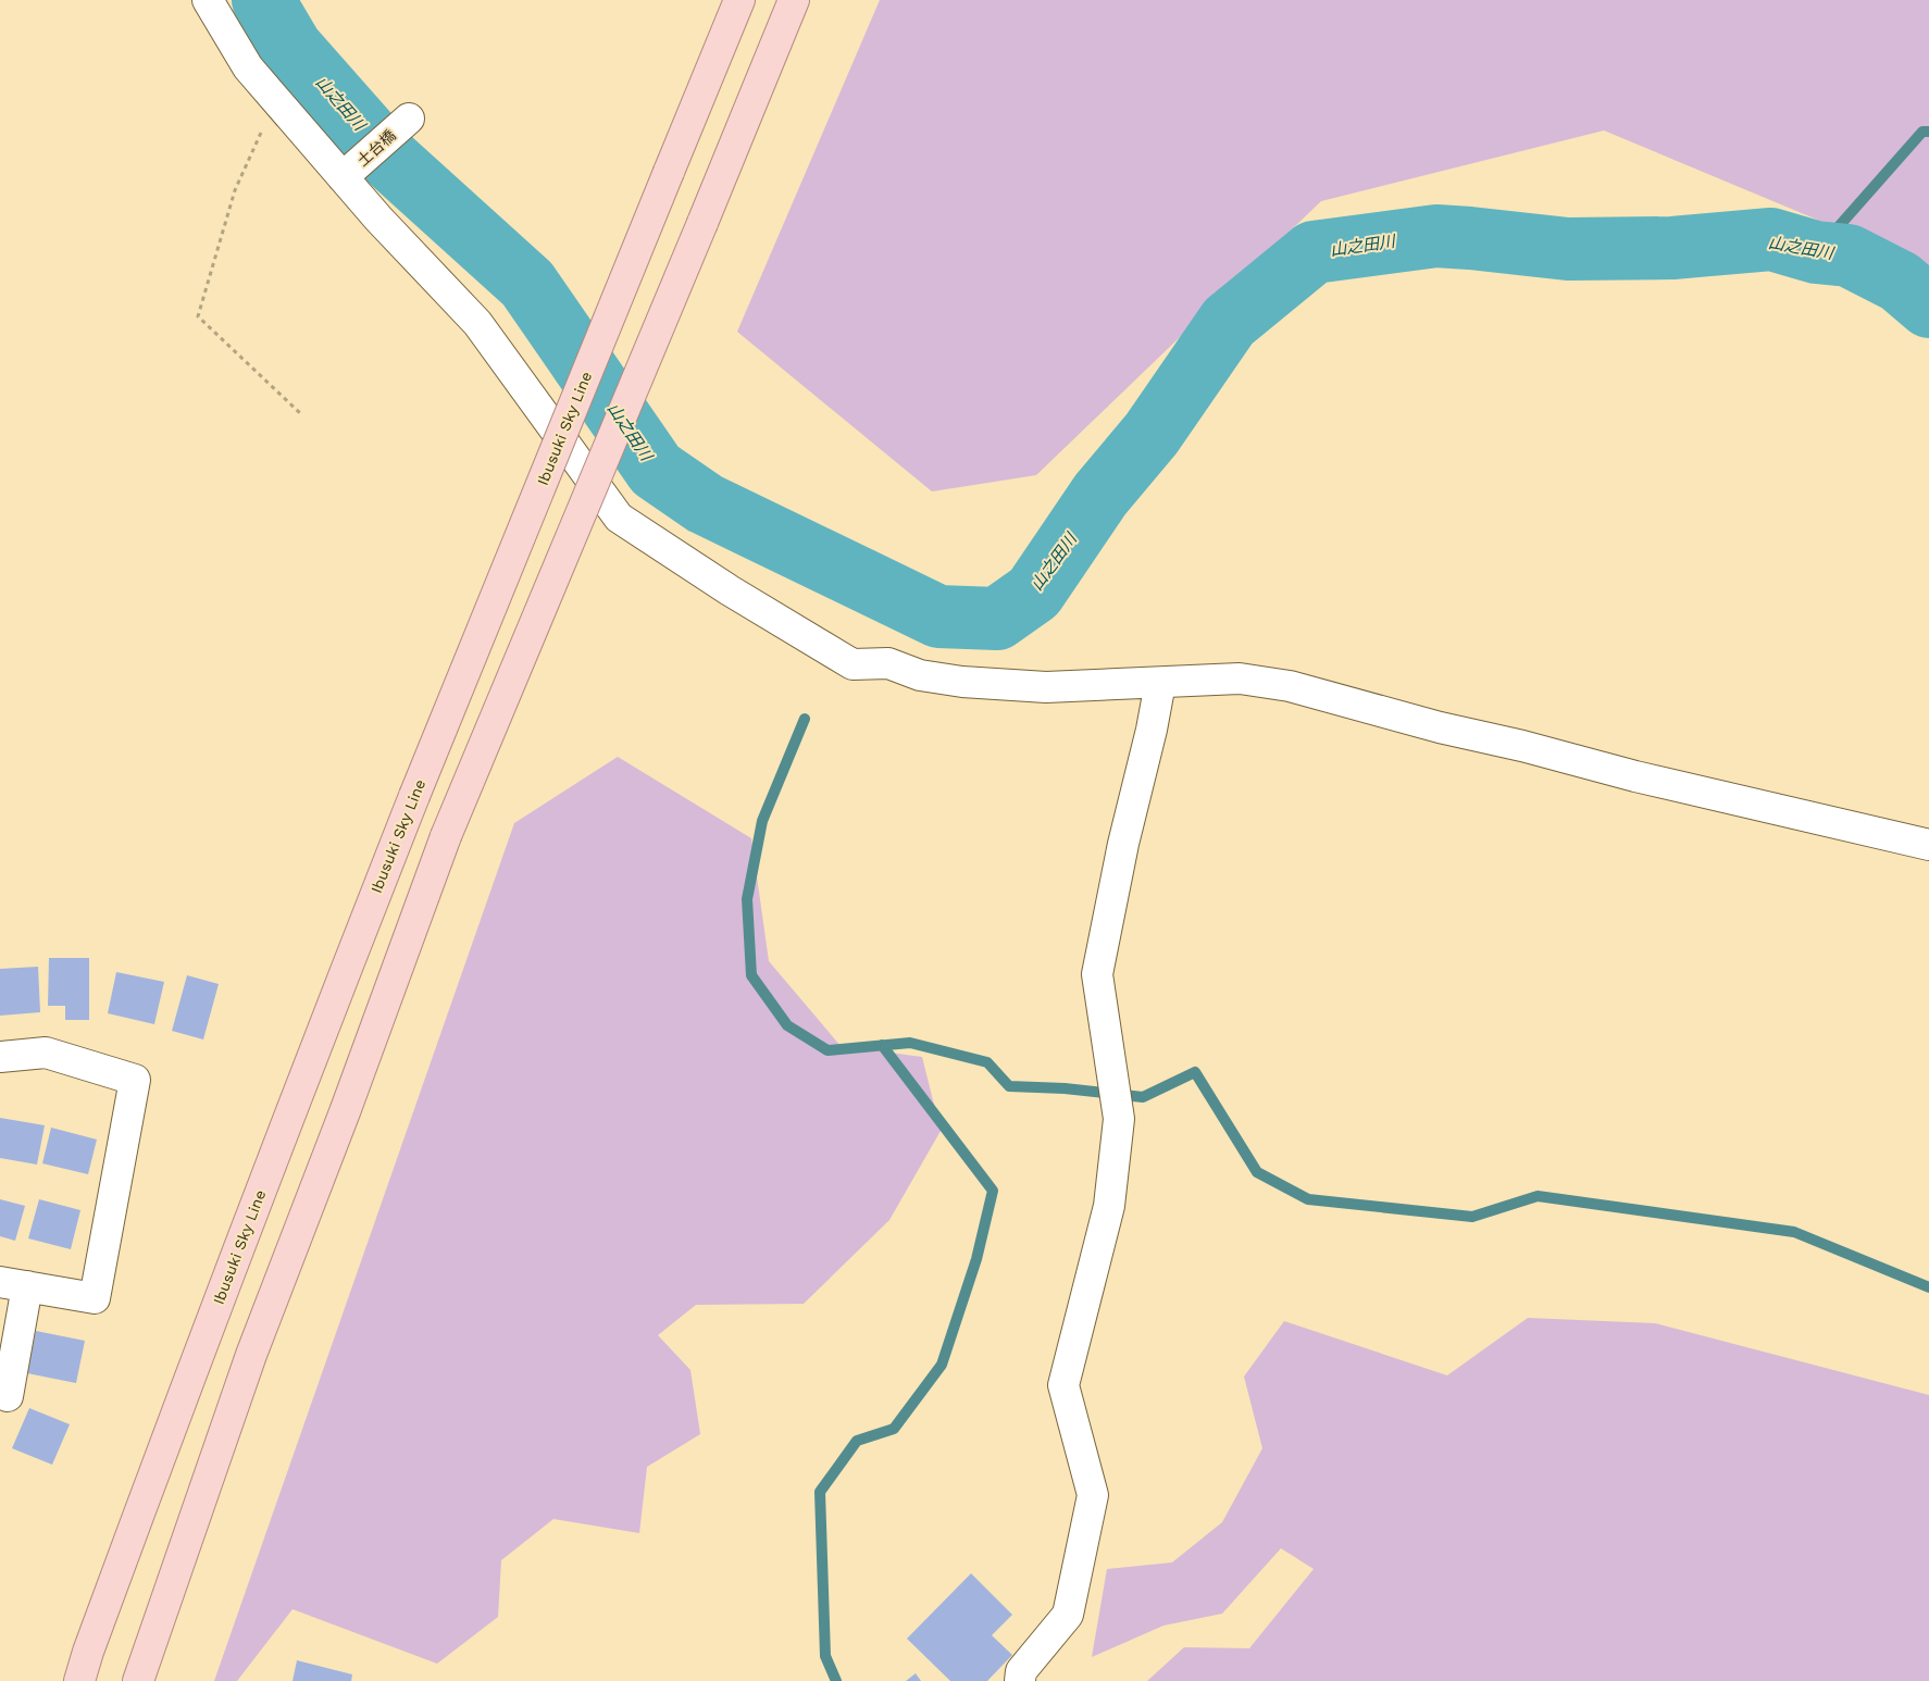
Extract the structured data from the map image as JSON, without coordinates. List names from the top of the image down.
{
  "streets": {
    "main road": ["Ibusuki Sky Line"],
    "street": ["土台橋"]
  },
  "water": ["山之田川"]
}
